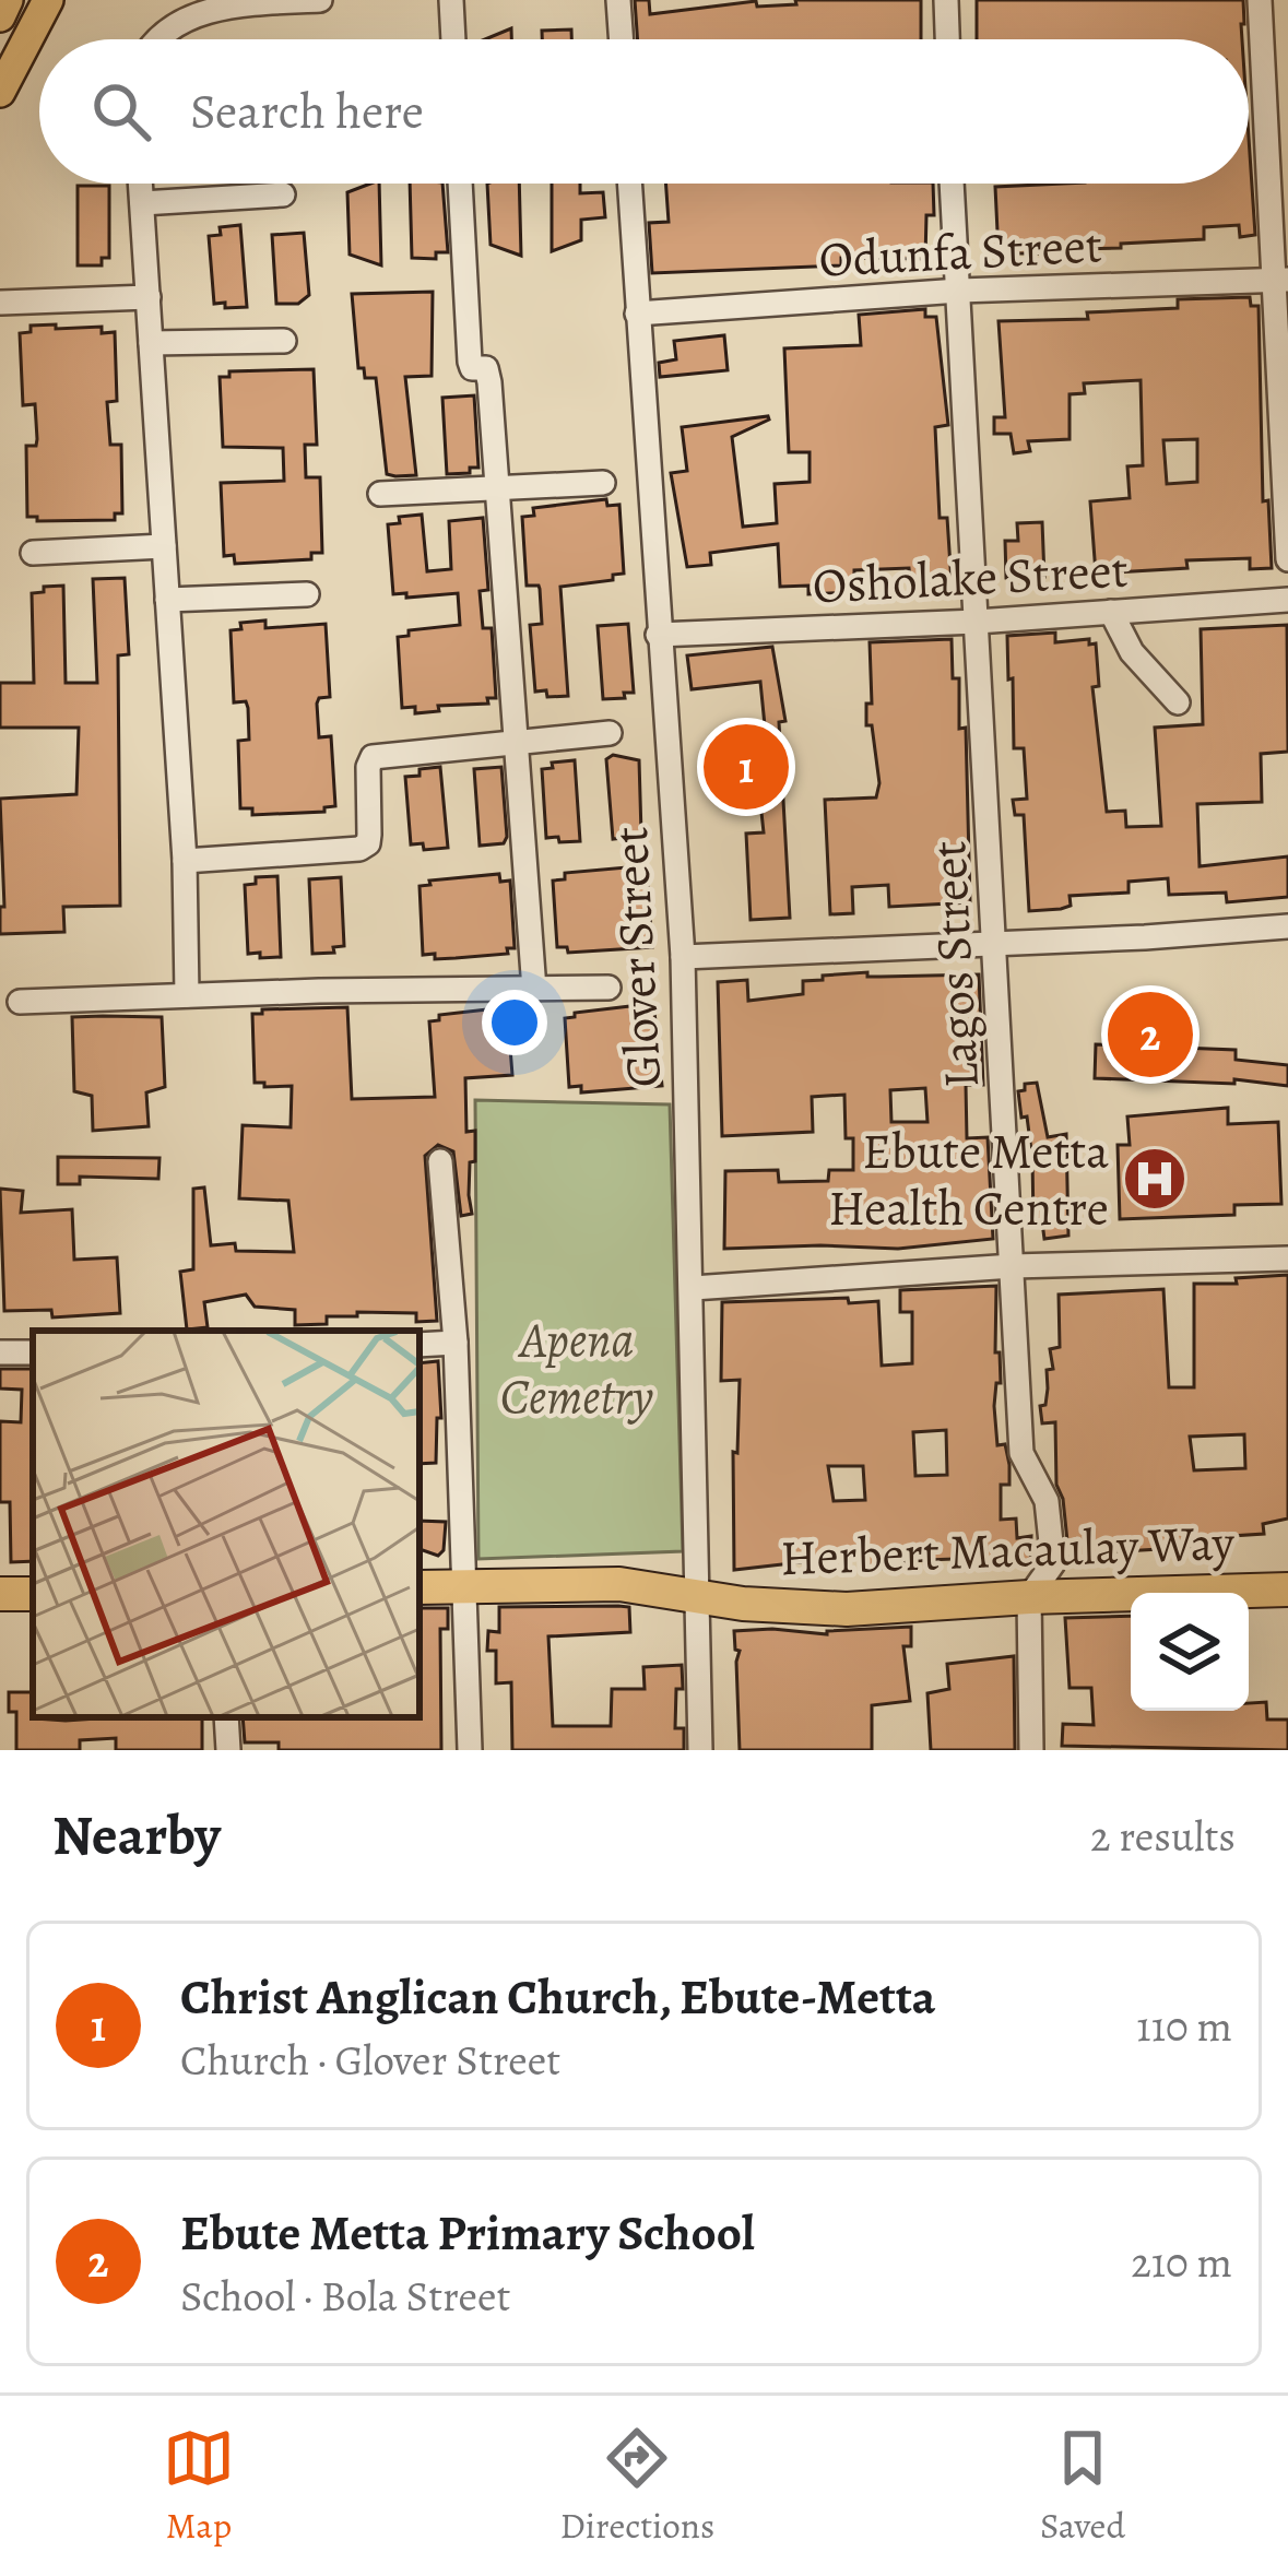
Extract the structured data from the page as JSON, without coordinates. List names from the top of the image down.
{
  "streets": {
    "highway": ["Herbert Macaulay Way"],
    "street": [
      "Odunfa Street",
      "Osholake Street",
      "Glover Street",
      "Lagos Street"
    ]
  },
  "crossings": [
    ["Odunfa Street", "Glover Street"],
    ["Odunfa Street", "Lagos Street"],
    ["Osholake Street", "Glover Street"],
    ["Osholake Street", "Lagos Street"],
    ["Glover Street", "Herbert Macaulay Way"],
    ["Lagos Street", "Herbert Macaulay Way"]
  ],
  "parks": ["Apena Cemetry"],
  "places": {
    "hospital": ["Ebute Metta Health Centre"]
  },
  "page": {
    "search": "Search here",
    "pins": ["1", "2"],
    "heading": ["Nearby", "2 results"],
    "list": [
      {
        "mark": "1",
        "name": "Christ Anglican Church, Ebute-Metta",
        "note": "Church · Glover Street",
        "value": "110 m"
      },
      {
        "mark": "2",
        "name": "Ebute Metta Primary School",
        "note": "School · Bola Street",
        "value": "210 m"
      }
    ],
    "nav": ["Map", "Directions", "Saved"]
  }
}
